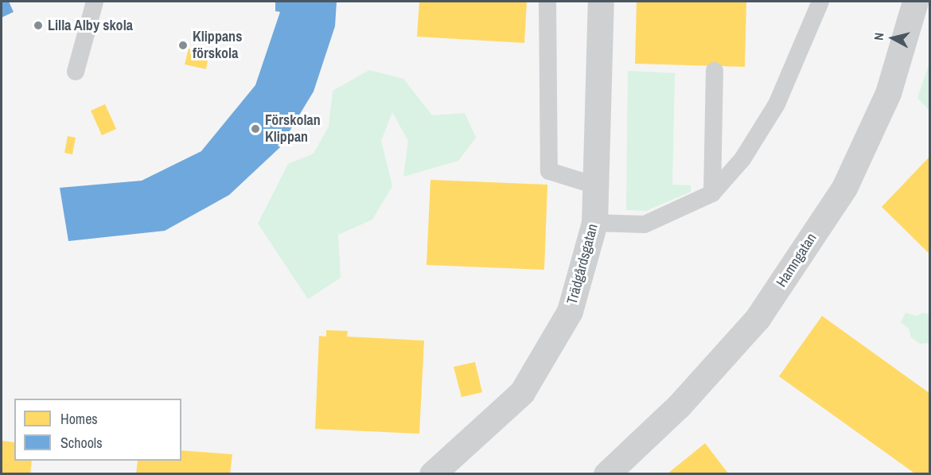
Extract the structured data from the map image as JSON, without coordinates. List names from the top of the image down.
{
  "streets": {
    "street": ["Hamngatan", "Trädgårdsgatan"]
  },
  "places": ["Lilla Alby skola", "Klippans förskola", "Förskolan Klippan"],
  "legend": ["Homes", "Schools"],
  "north": "left"
}
